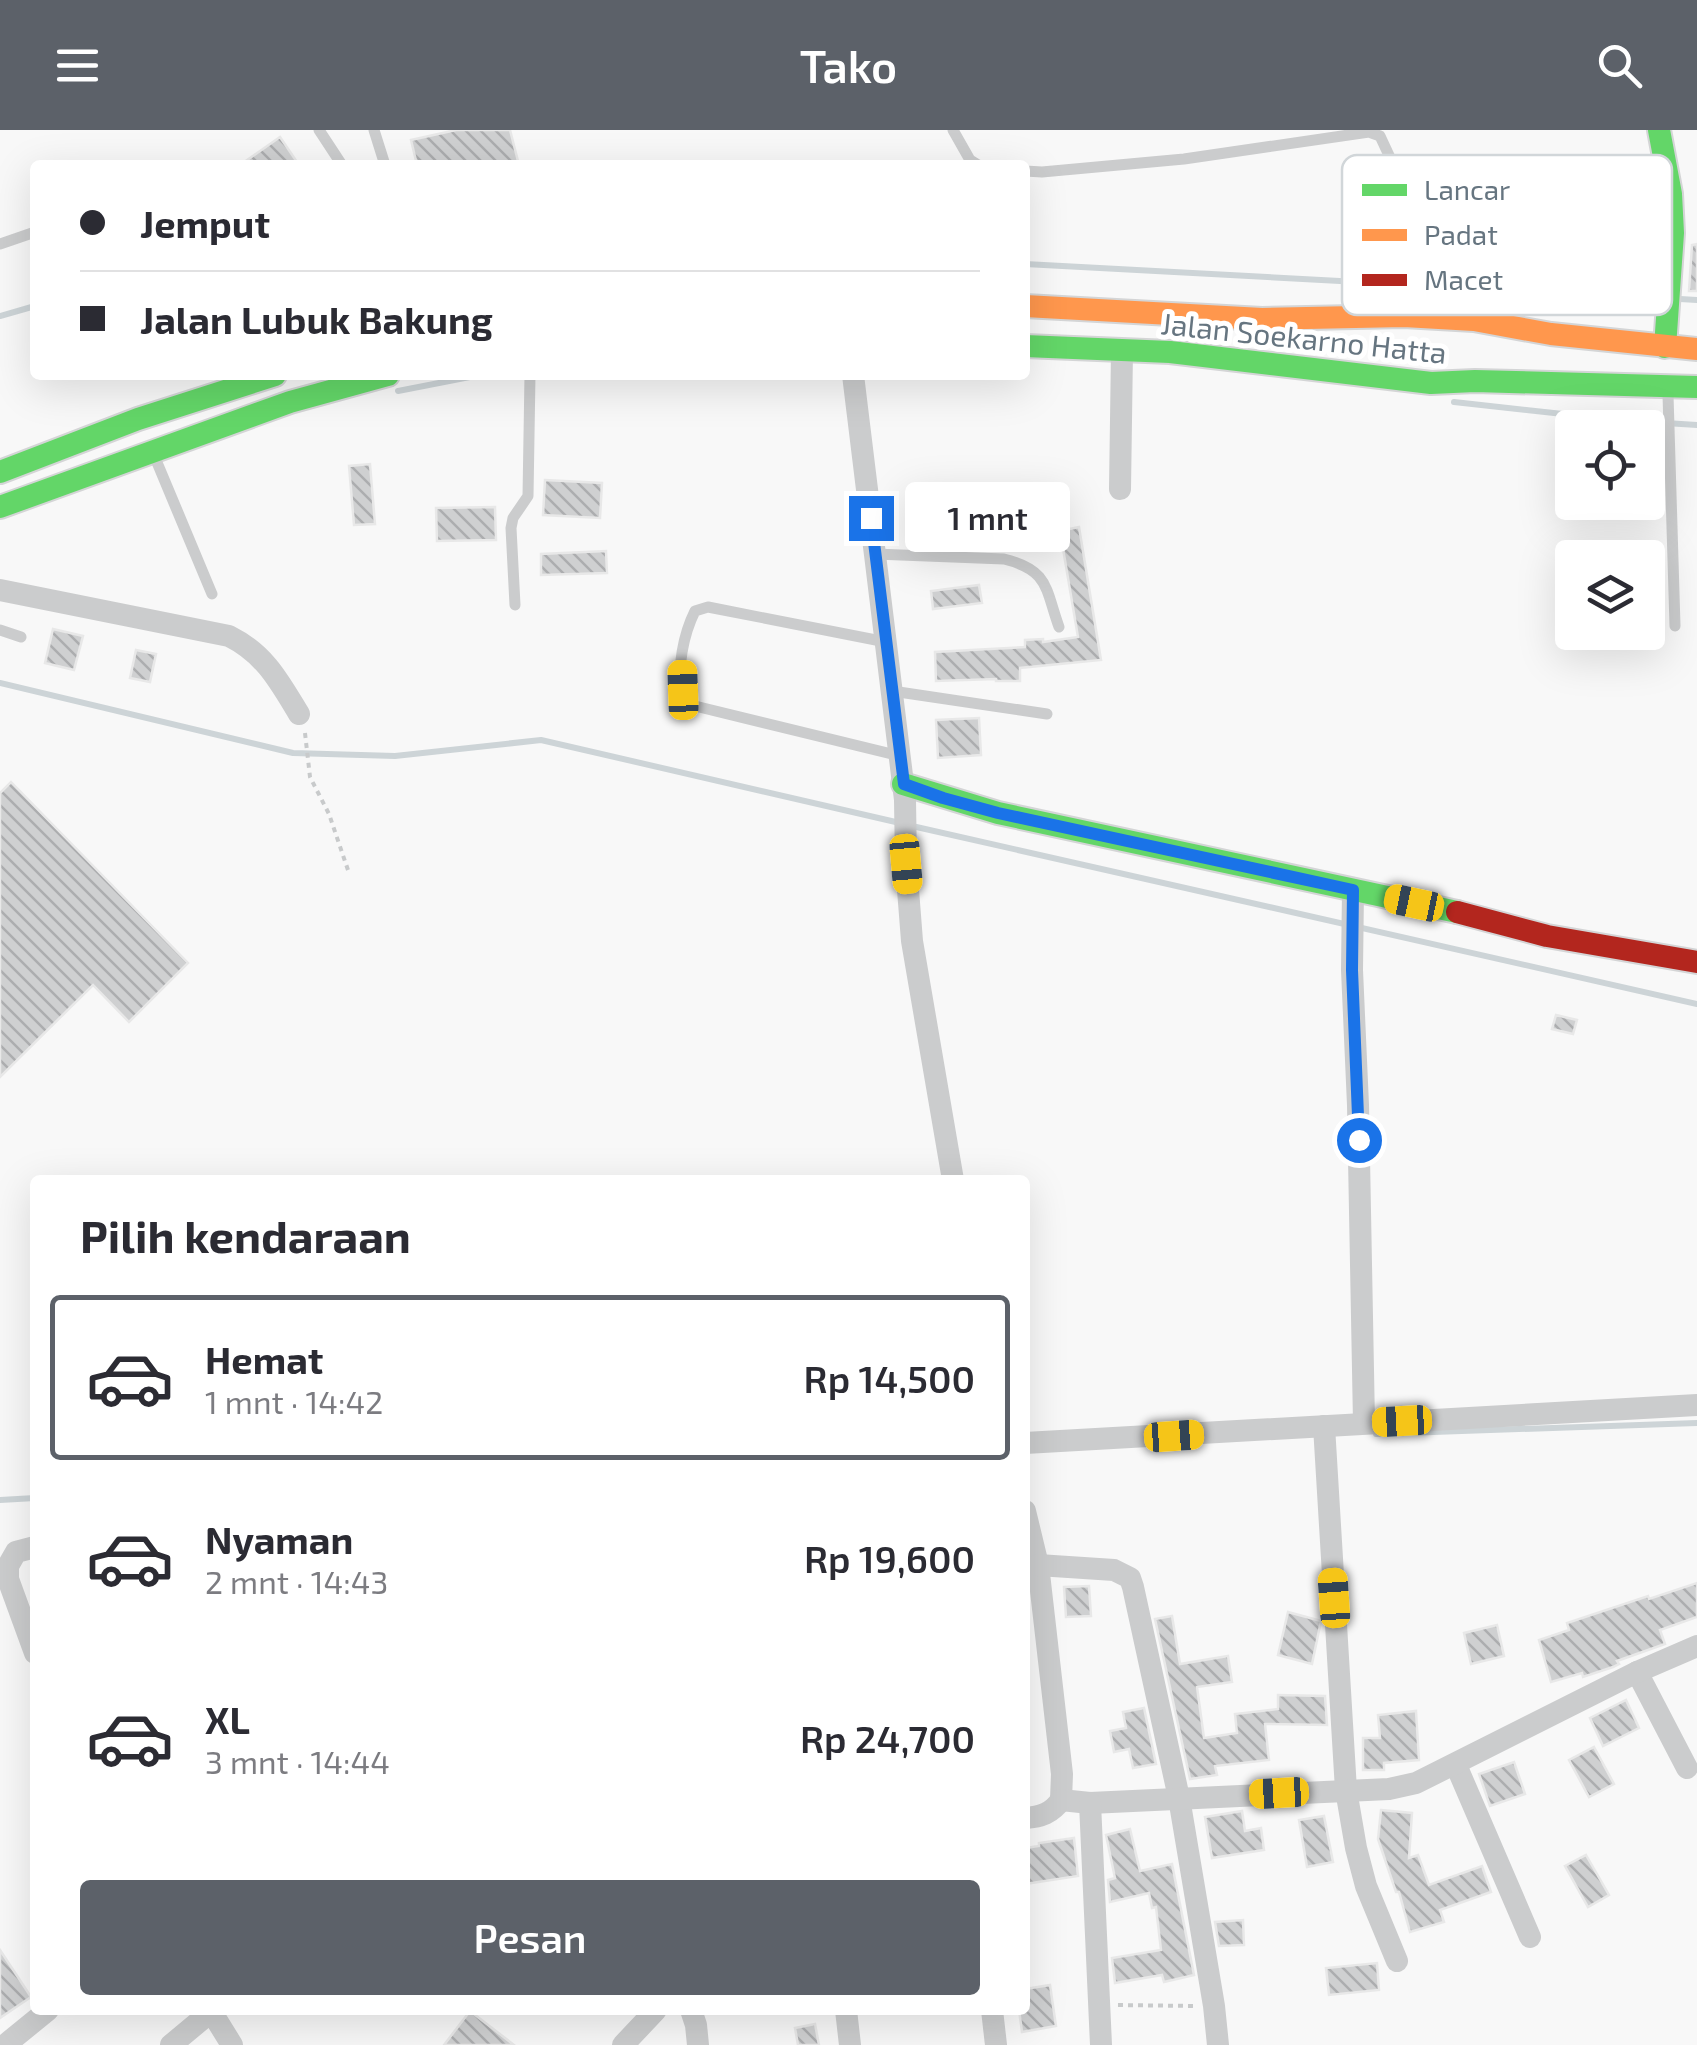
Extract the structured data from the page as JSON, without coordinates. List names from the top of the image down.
{
  "streets": {
    "main road": ["Jalan Soekarno Hatta"]
  },
  "legend": ["Lancar", "Padat", "Macet"],
  "page": {
    "header": "Tako",
    "banner": ["Jemput", "Jalan Lubuk Bakung"],
    "bubble": "1 mnt",
    "heading": "Pilih kendaraan",
    "list": [
      {
        "name": "Hemat",
        "note": "1 mnt · 14:42",
        "value": "Rp 14,500"
      },
      {
        "name": "Nyaman",
        "note": "2 mnt · 14:43",
        "value": "Rp 19,600"
      },
      {
        "name": "XL",
        "note": "3 mnt · 14:44",
        "value": "Rp 24,700"
      }
    ],
    "buttons": "Pesan"
  }
}
